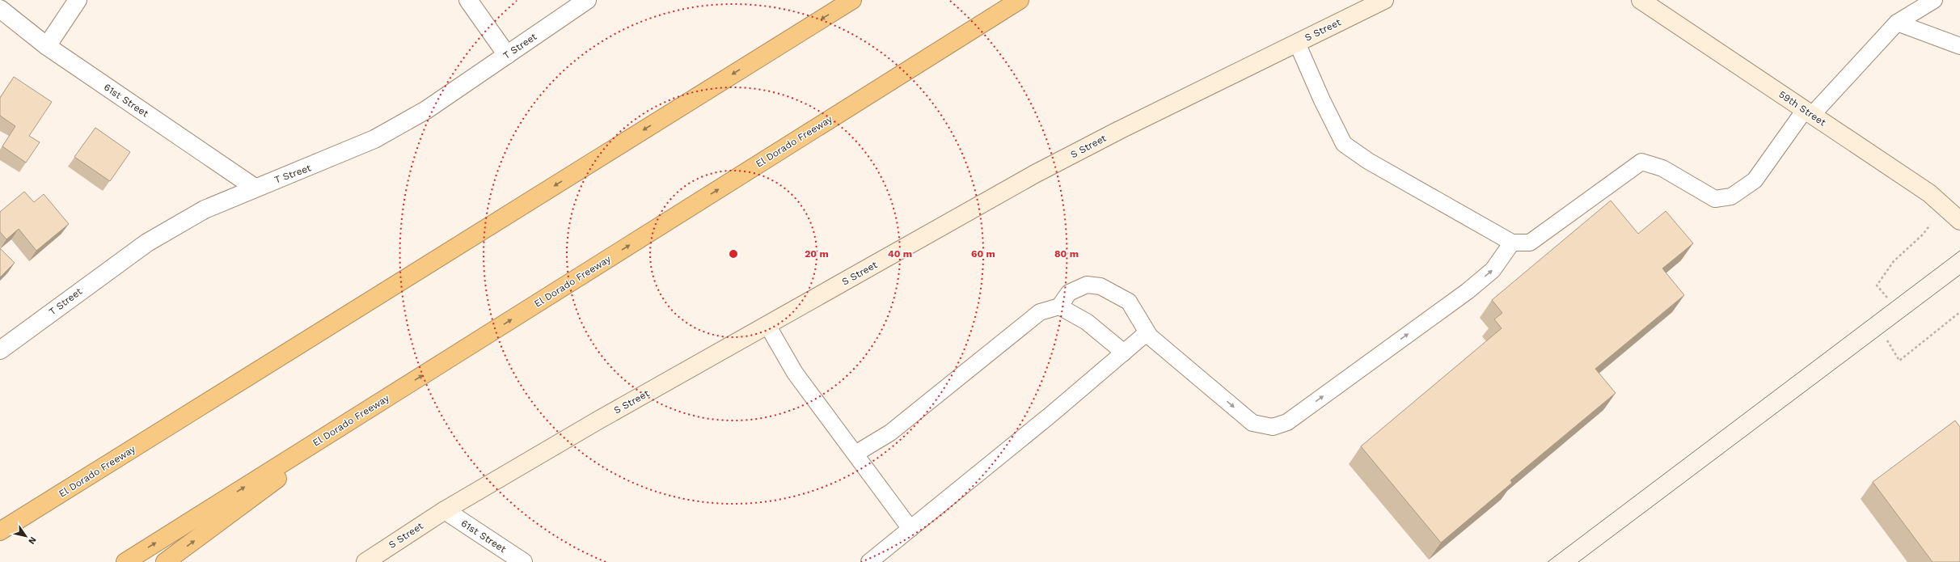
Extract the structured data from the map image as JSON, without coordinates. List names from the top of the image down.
{
  "streets": {
    "highway": ["El Dorado Freeway"],
    "street": [
      "S Street",
      "T Street",
      "61st Street",
      "59th Street"
    ]
  },
  "crossings": [
    ["S Street", "61st Street"],
    ["T Street", "61st Street"]
  ],
  "north": "bottom right",
  "rings": [
    "20 m",
    "40 m",
    "60 m",
    "80 m"
  ]
}
